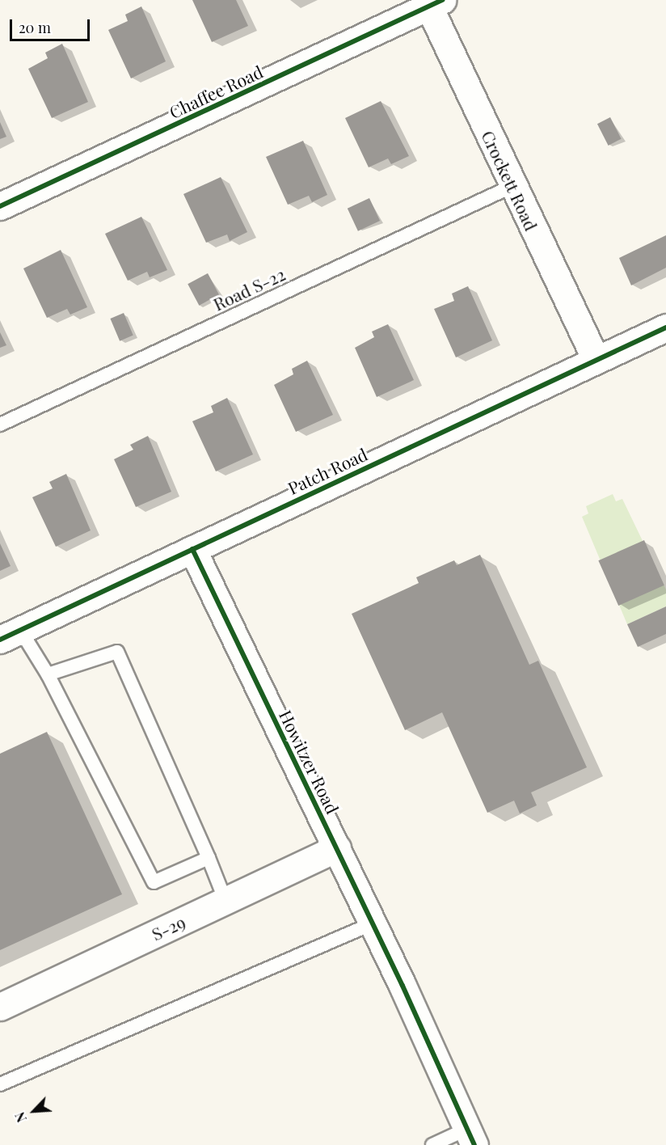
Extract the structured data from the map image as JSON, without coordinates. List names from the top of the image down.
{
  "streets": {
    "street": [
      "Chaffee Road",
      "Crockett Road",
      "Patch Road",
      "Howitzer Road",
      "S-29"
    ],
    "lane": ["Road S-22"]
  },
  "crossings": [
    ["Chaffee Road", "Crockett Road"],
    ["Crockett Road", "Road S-22"],
    ["Crockett Road", "Patch Road"],
    ["Patch Road", "Howitzer Road"],
    ["Howitzer Road", "S-29"]
  ],
  "scale_bar": "20 m",
  "north": "bottom left"
}
